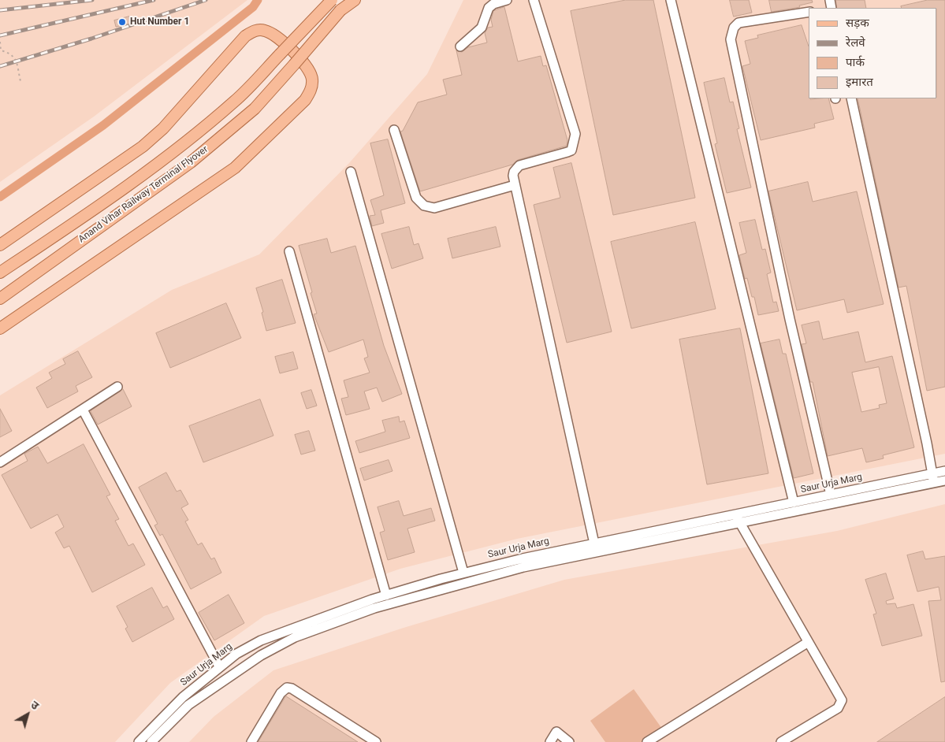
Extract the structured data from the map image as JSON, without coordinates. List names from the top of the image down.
{
  "streets": {
    "main road": ["Anand Vihar Railway Terminal Flyover"],
    "street": ["Saur Urja Marg"]
  },
  "places": ["Hut Number 1"],
  "legend": [
    "सड़क",
    "रेलवे",
    "पार्क",
    "इमारत"
  ],
  "north": "top right"
}
